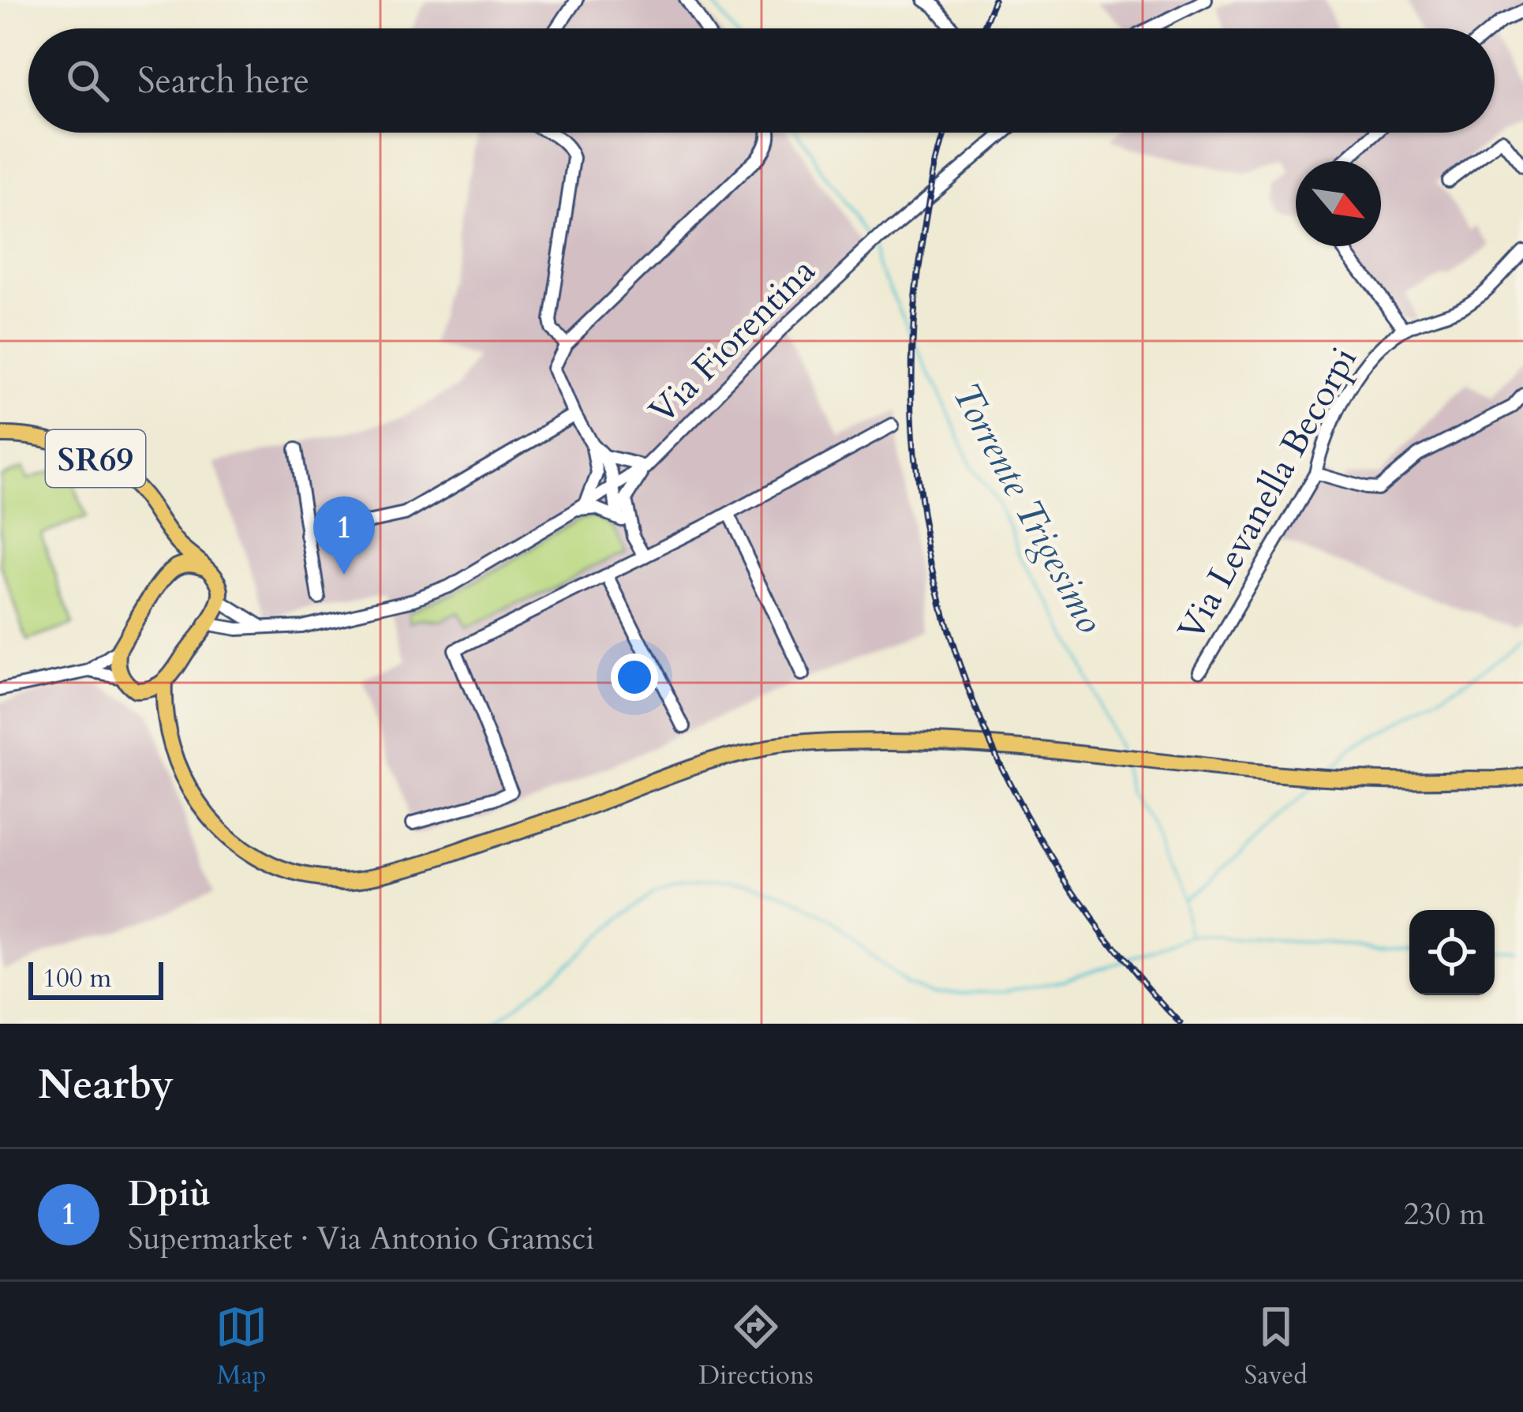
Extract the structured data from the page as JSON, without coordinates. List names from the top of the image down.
{
  "streets": {
    "main road": ["SR69"],
    "street": ["Via Fiorentina", "Via Levanella Becorpi"]
  },
  "water": ["Torrente Trigesimo"],
  "scale_bar": "100 m",
  "north": "bottom right",
  "page": {
    "search": "Search here",
    "pins": "1",
    "scale": "100 m",
    "heading": "Nearby",
    "list": [
      {
        "mark": "1",
        "name": "Dpiù",
        "note": "Supermarket · Via Antonio Gramsci",
        "value": "230 m"
      }
    ],
    "nav": ["Map", "Directions", "Saved"]
  }
}
